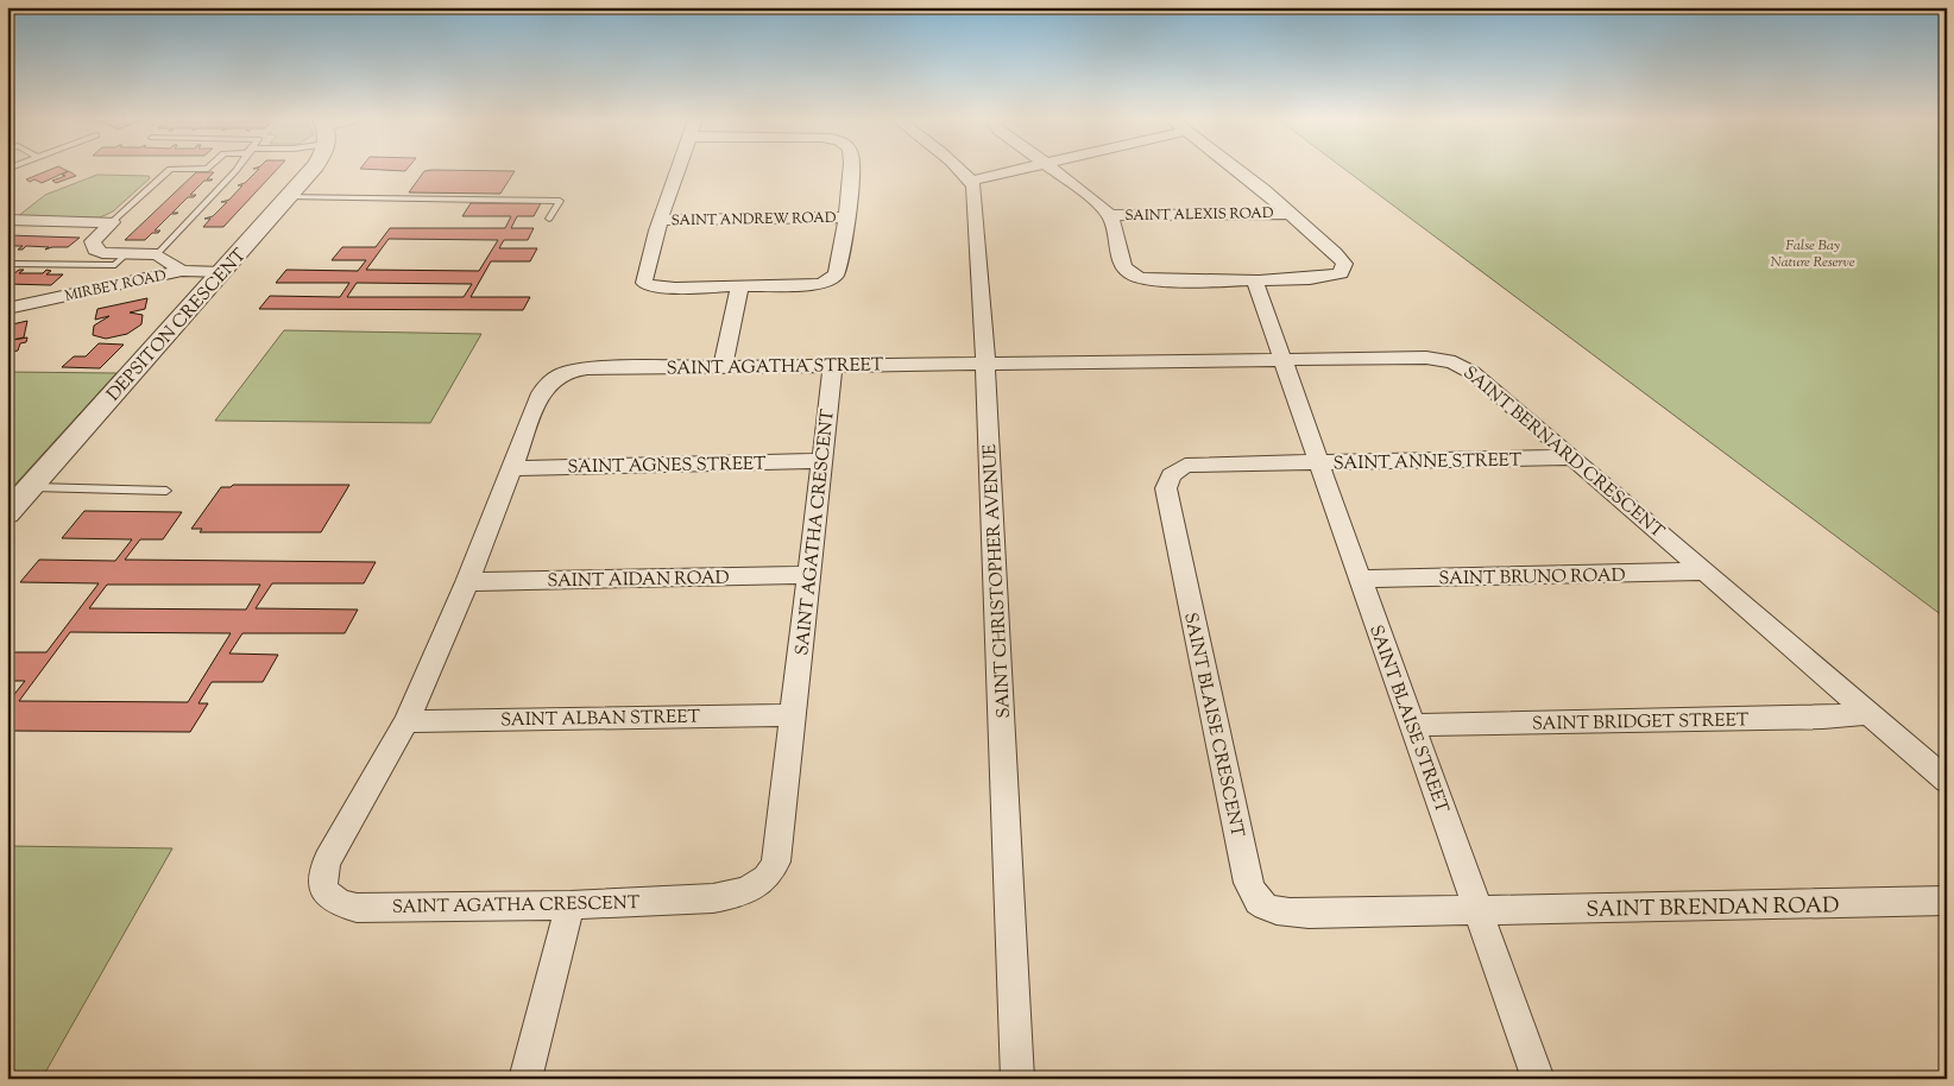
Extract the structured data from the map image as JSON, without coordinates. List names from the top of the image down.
{
  "streets": {
    "street": [
      "SAINT ALEXIS ROAD",
      "SAINT ANDREW ROAD",
      "MIRBEY ROAD",
      "DEPSITON CRESCENT",
      "SAINT AGATHA STREET",
      "SAINT BERNARD CRESCENT",
      "SAINT ANNE STREET",
      "SAINT AGNES STREET",
      "SAINT AGATHA CRESCENT",
      "SAINT BRUNO ROAD",
      "SAINT AIDAN ROAD",
      "SAINT CHRISTOPHER AVENUE",
      "SAINT ALBAN STREET",
      "SAINT BLAISE STREET",
      "SAINT BRIDGET STREET",
      "SAINT BLAISE CRESCENT",
      "SAINT BRENDAN ROAD"
    ]
  },
  "crossings": [
    ["MIRBEY ROAD", "DEPSITON CRESCENT"],
    ["SAINT AGATHA STREET", "SAINT BERNARD CRESCENT"],
    ["SAINT AGATHA STREET", "SAINT AGATHA CRESCENT"],
    ["SAINT AGATHA STREET", "SAINT CHRISTOPHER AVENUE"],
    ["SAINT BERNARD CRESCENT", "SAINT ANNE STREET"],
    ["SAINT BERNARD CRESCENT", "SAINT BRUNO ROAD"],
    ["SAINT BERNARD CRESCENT", "SAINT CHRISTOPHER AVENUE"],
    ["SAINT BERNARD CRESCENT", "SAINT BLAISE STREET"],
    ["SAINT BERNARD CRESCENT", "SAINT BRIDGET STREET"],
    ["SAINT ANNE STREET", "SAINT BLAISE STREET"],
    ["SAINT ANNE STREET", "SAINT BLAISE CRESCENT"],
    ["SAINT AGNES STREET", "SAINT AGATHA CRESCENT"],
    ["SAINT AGATHA CRESCENT", "SAINT AIDAN ROAD"],
    ["SAINT AGATHA CRESCENT", "SAINT ALBAN STREET"],
    ["SAINT BRUNO ROAD", "SAINT BLAISE STREET"],
    ["SAINT BLAISE STREET", "SAINT BRIDGET STREET"],
    ["SAINT BLAISE STREET", "SAINT BLAISE CRESCENT"],
    ["SAINT BLAISE STREET", "SAINT BRENDAN ROAD"],
    ["SAINT BLAISE CRESCENT", "SAINT BRENDAN ROAD"]
  ],
  "parks": ["False Bay Nature Reserve"]
}
